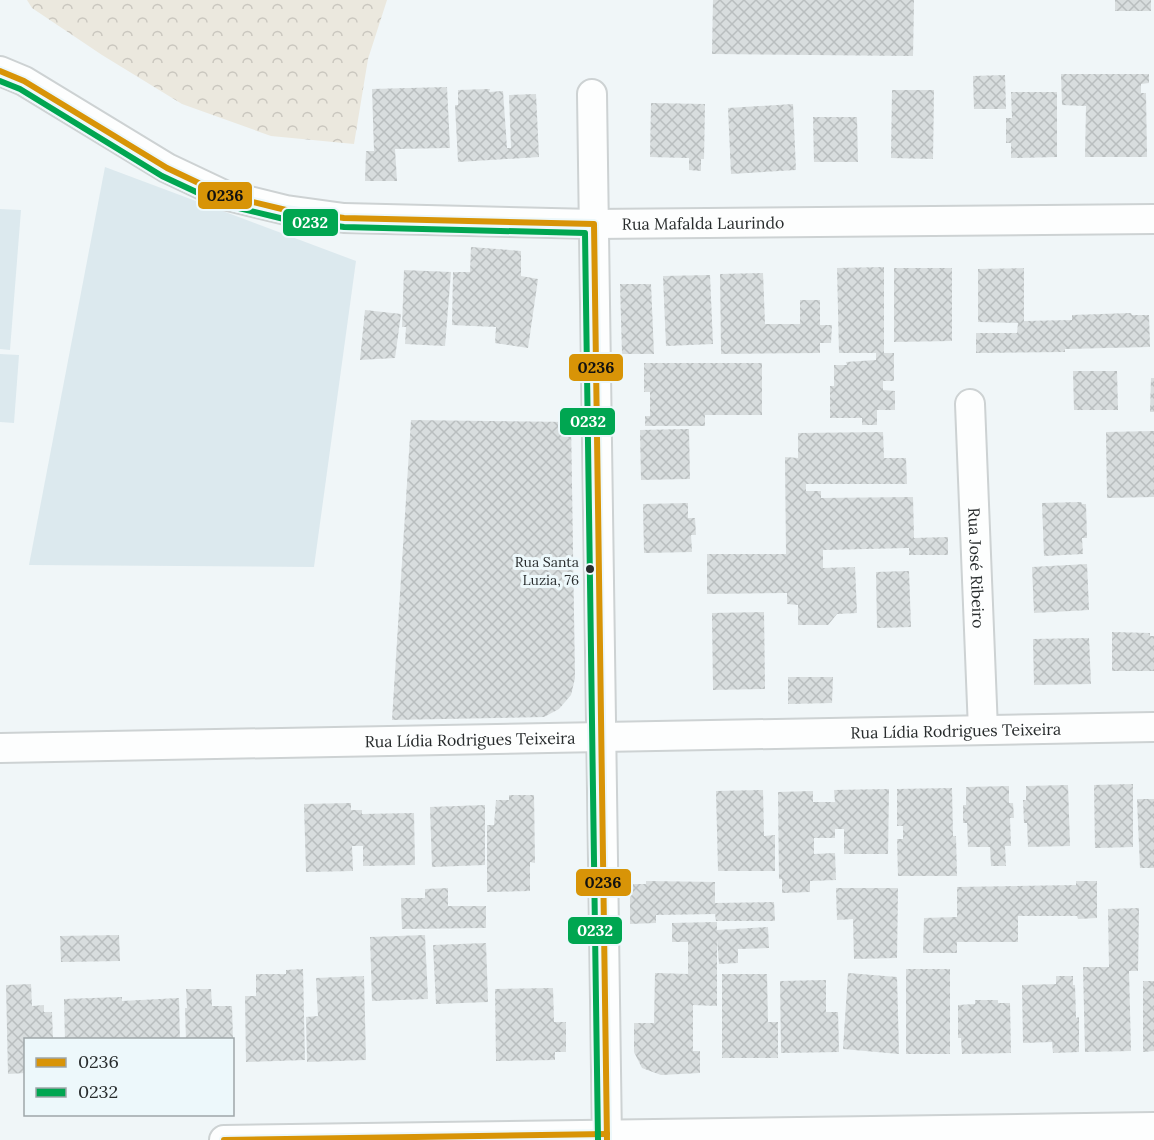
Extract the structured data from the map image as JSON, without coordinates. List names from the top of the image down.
{
  "streets": {
    "street": ["Rua Mafalda Laurindo", "Rua José Ribeiro", "Rua Lídia Rodrigues Teixeira"]
  },
  "crossings": [
    ["Rua José Ribeiro", "Rua Lídia Rodrigues Teixeira"]
  ],
  "places": ["Rua Santa Luzia, 76"],
  "lines": ["transit line 0236", "transit line 0232"],
  "legend": ["0236", "0232"]
}
